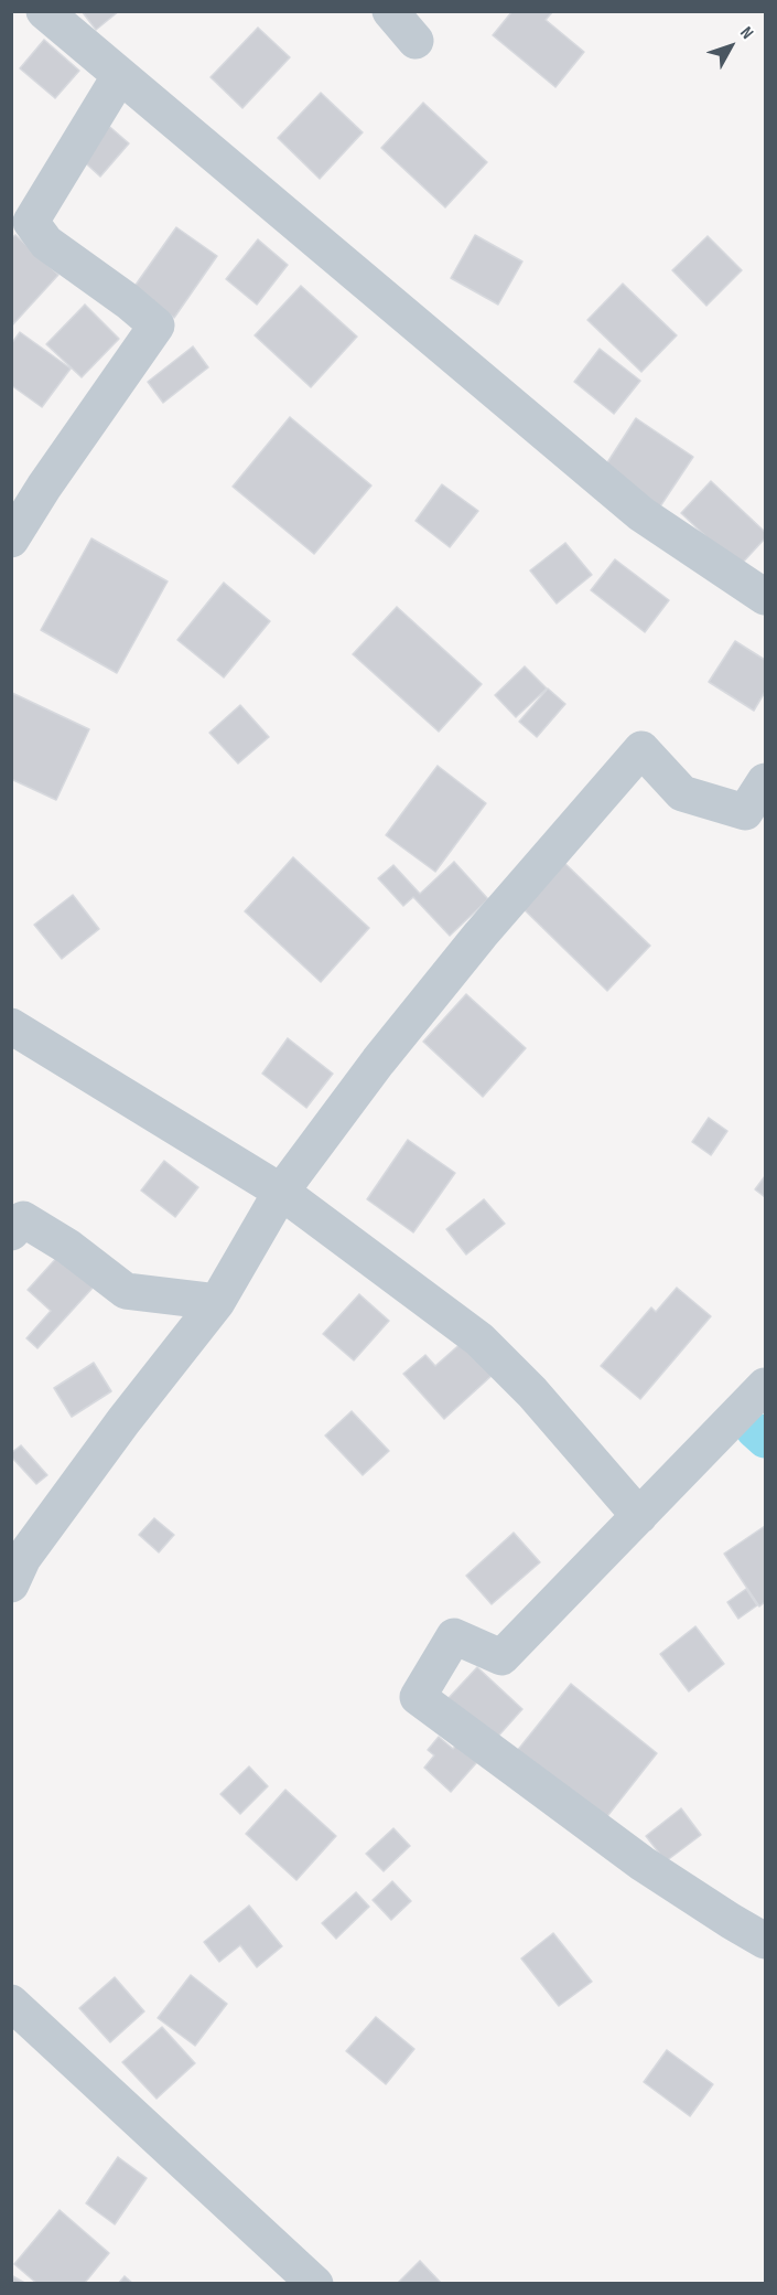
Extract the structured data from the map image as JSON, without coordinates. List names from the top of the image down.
{
  "north": "top right"
}
